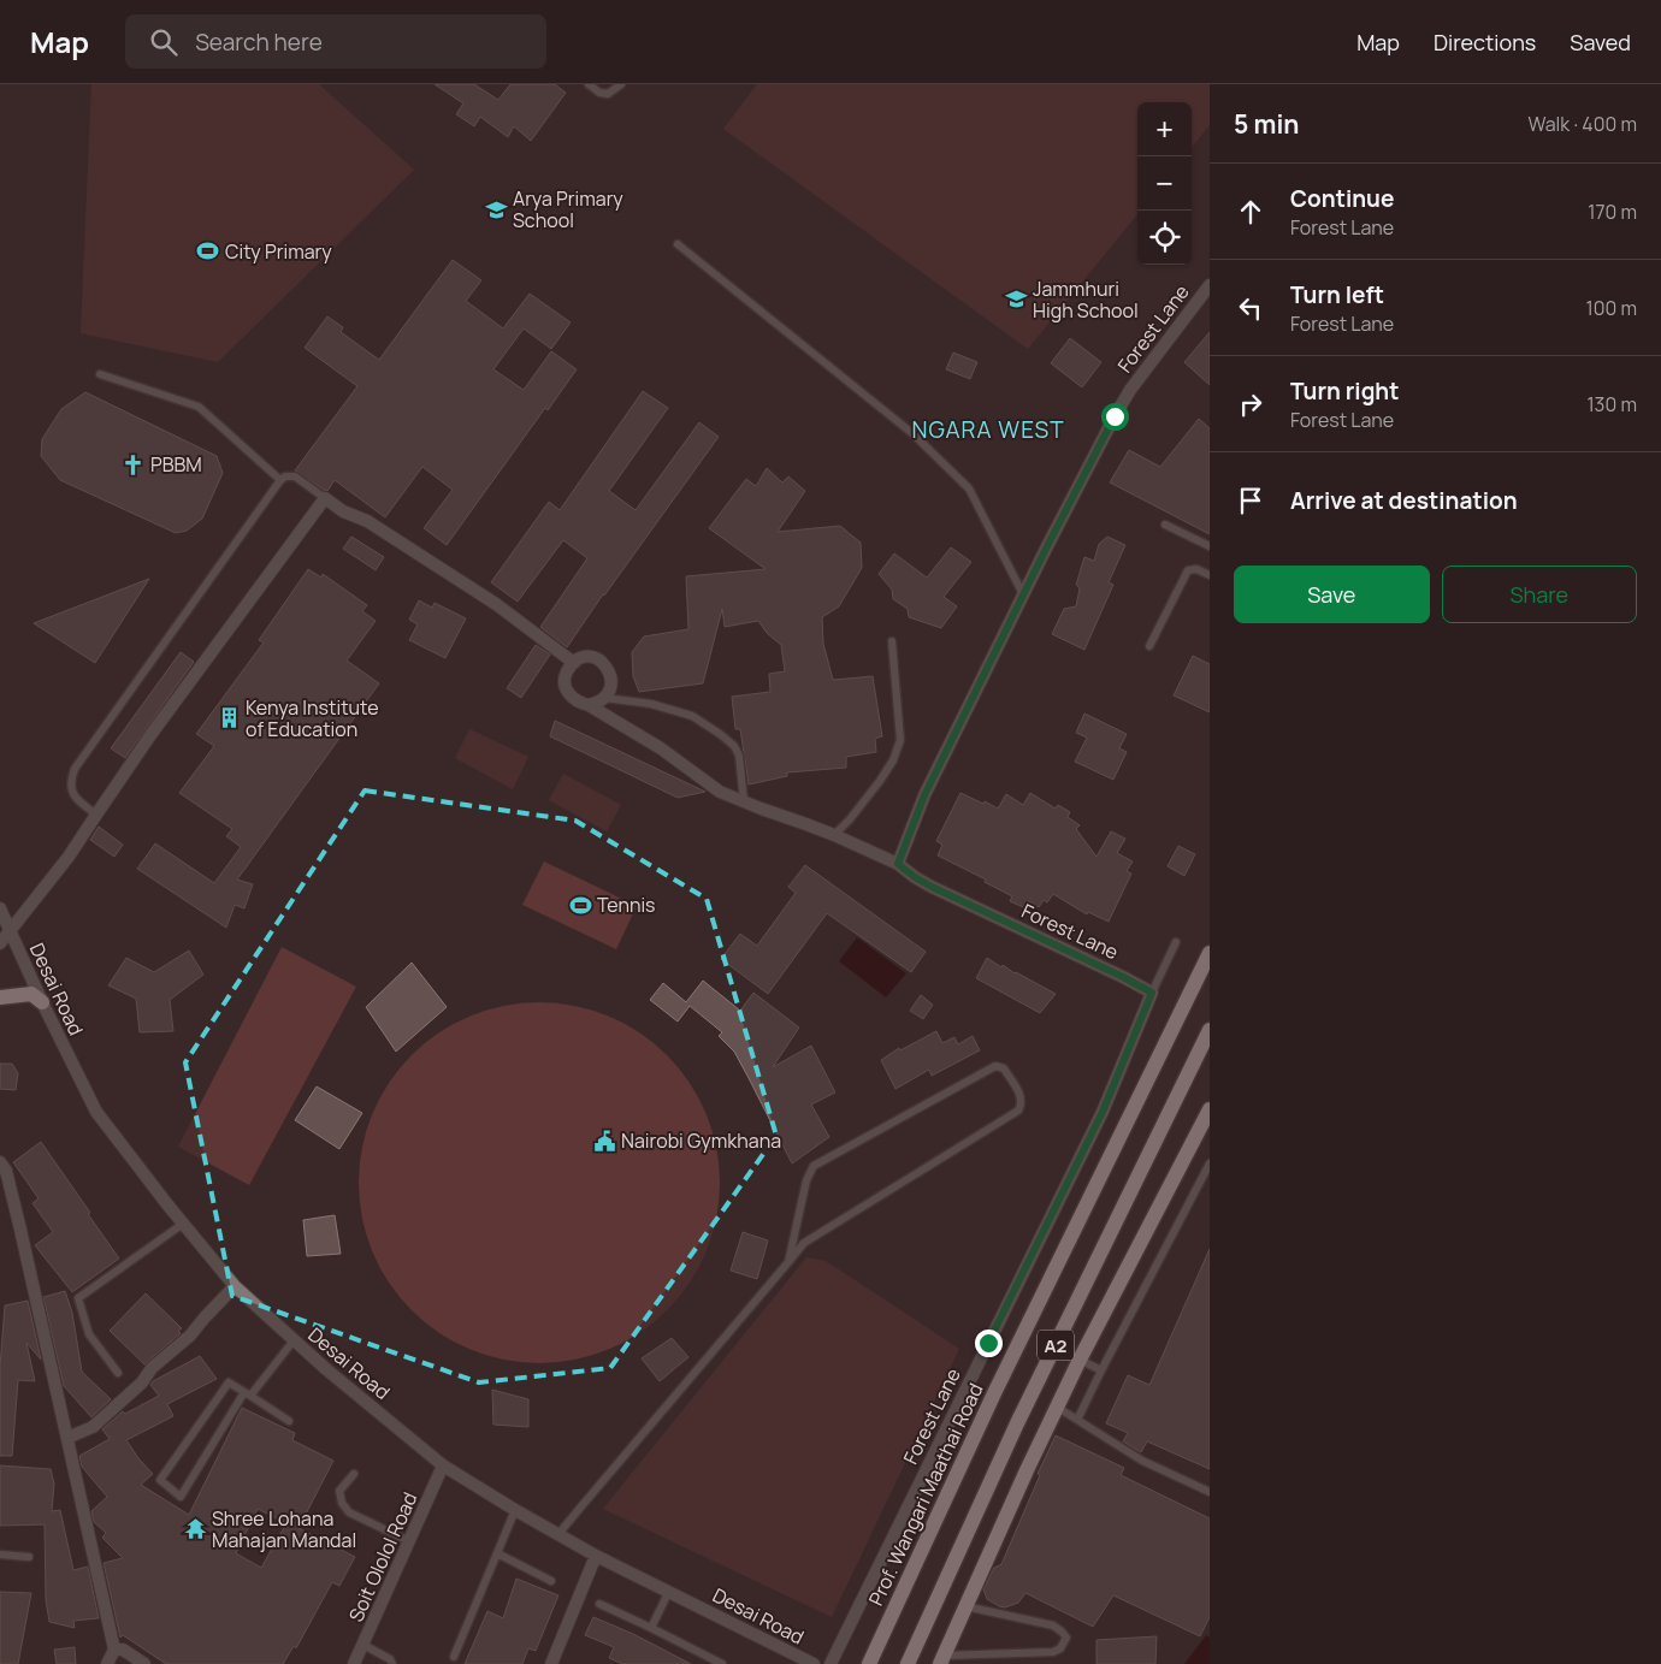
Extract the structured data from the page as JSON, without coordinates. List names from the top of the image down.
{
  "streets": {
    "main road": ["A2", "Prof. Wangari Maathai Road"],
    "street": ["Forest Lane", "Desai Road", "Soit Ololol Road"]
  },
  "crossings": [
    ["Desai Road", "Soit Ololol Road"]
  ],
  "districts": ["NGARA WEST"],
  "places": {
    "school or university": ["Arya Primary School", "Jammhuri High School"],
    "sports": ["City Primary", "Tennis"],
    "church": ["PBBM"],
    "building": ["Kenya Institute of Education"],
    "public building": ["Nairobi Gymkhana"],
    "temple": ["Shree Lohana Mahajan Mandal"]
  },
  "page": {
    "header": "Map",
    "search": "Search here",
    "nav": ["Map", "Directions", "Saved"],
    "heading": ["5 min", "Walk · 400 m"],
    "map_buttons": ["+", "−"],
    "list": [
      ["Continue", "Forest Lane", "170 m"],
      ["Turn left", "Forest Lane", "100 m"],
      ["Turn right", "Forest Lane", "130 m"],
      "Arrive at destination"
    ],
    "buttons": ["Save", "Share"]
  }
}
